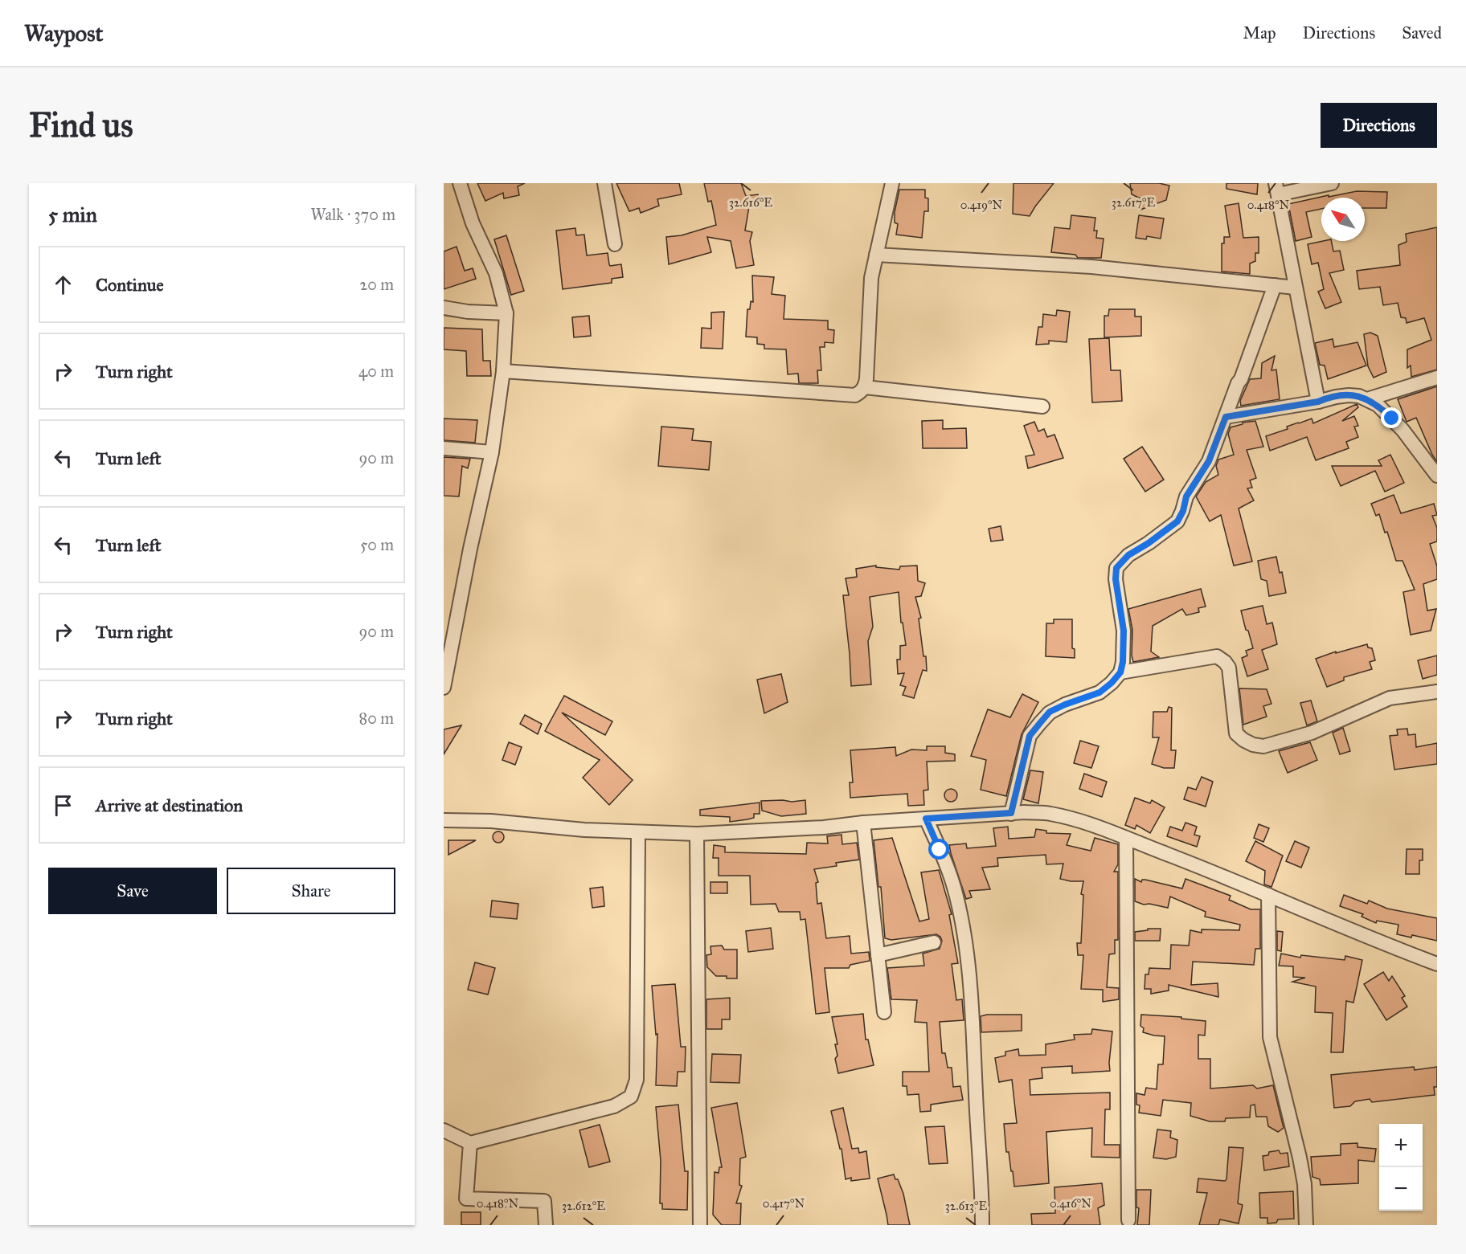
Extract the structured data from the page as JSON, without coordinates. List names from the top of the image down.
{
  "north": "top left",
  "page": {
    "header": "Waypost",
    "nav": ["Map", "Directions", "Saved"],
    "buttons": [
      "Directions",
      ["Save", "Share"]
    ],
    "title": "Find us",
    "heading": ["5 min", "Walk · 370 m"],
    "list": [
      ["Continue", "20 m"],
      ["Turn right", "40 m"],
      ["Turn left", "90 m"],
      ["Turn left", "50 m"],
      ["Turn right", "90 m"],
      ["Turn right", "80 m"],
      "Arrive at destination"
    ],
    "map_buttons": ["+", "−"]
  },
  "coordinates": [
    "32.616°E",
    "32.617°E",
    "0.418°N",
    "0.419°N",
    "0.417°N",
    "0.416°N",
    "32.612°E",
    "32.613°E"
  ]
}
